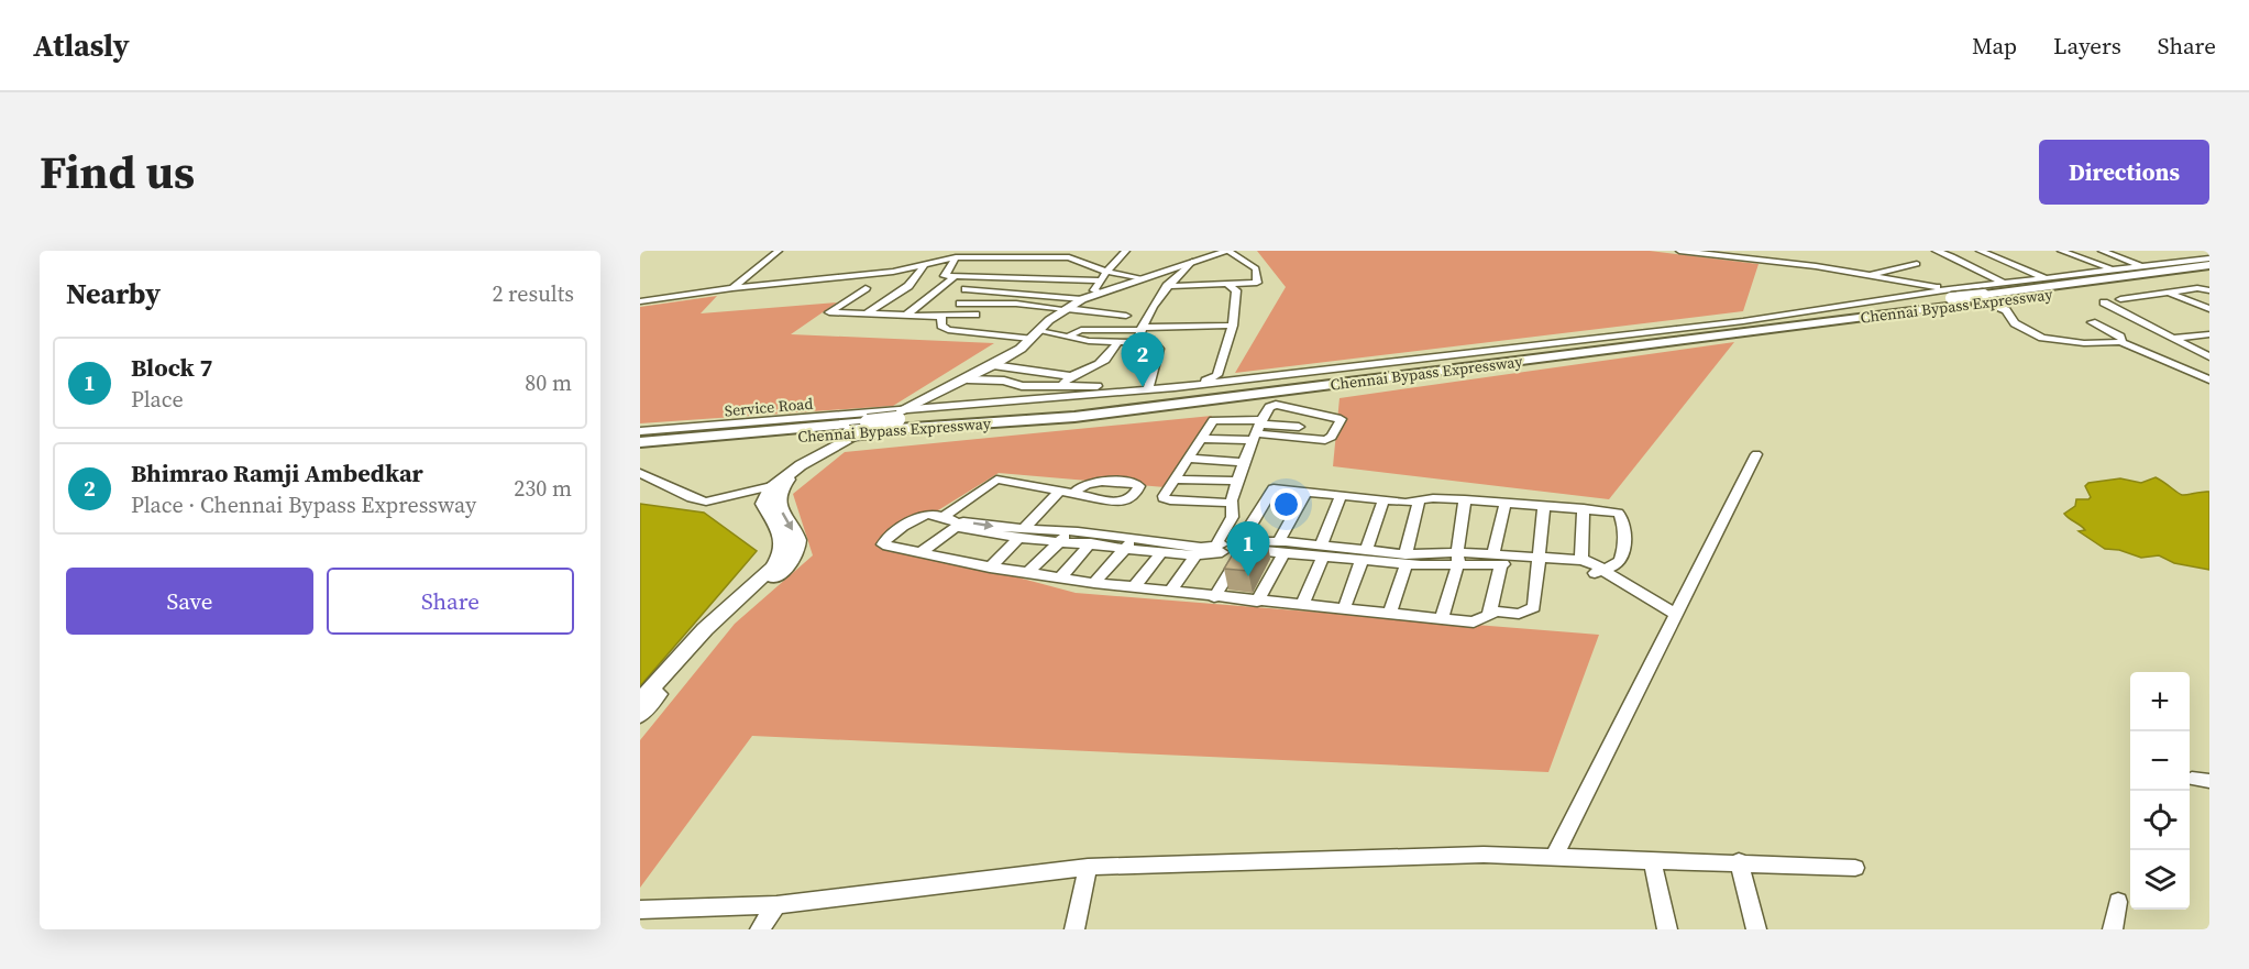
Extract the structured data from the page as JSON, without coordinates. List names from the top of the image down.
{
  "streets": {
    "highway": ["Chennai Bypass Expressway"],
    "street": ["Service Road"]
  },
  "crossings": [
    ["Chennai Bypass Expressway", "Service Road"]
  ],
  "page": {
    "header": "Atlasly",
    "nav": ["Map", "Layers", "Share"],
    "title": "Find us",
    "buttons": [
      "Directions",
      ["Save", "Share"]
    ],
    "heading": ["Nearby", "2 results"],
    "pins": ["2", "1"],
    "list": [
      {
        "mark": "1",
        "name": "Block 7",
        "note": "Place",
        "value": "80 m"
      },
      {
        "mark": "2",
        "name": "Bhimrao Ramji Ambedkar",
        "note": "Place · Chennai Bypass Expressway",
        "value": "230 m"
      }
    ],
    "map_buttons": ["+", "−"]
  }
}
